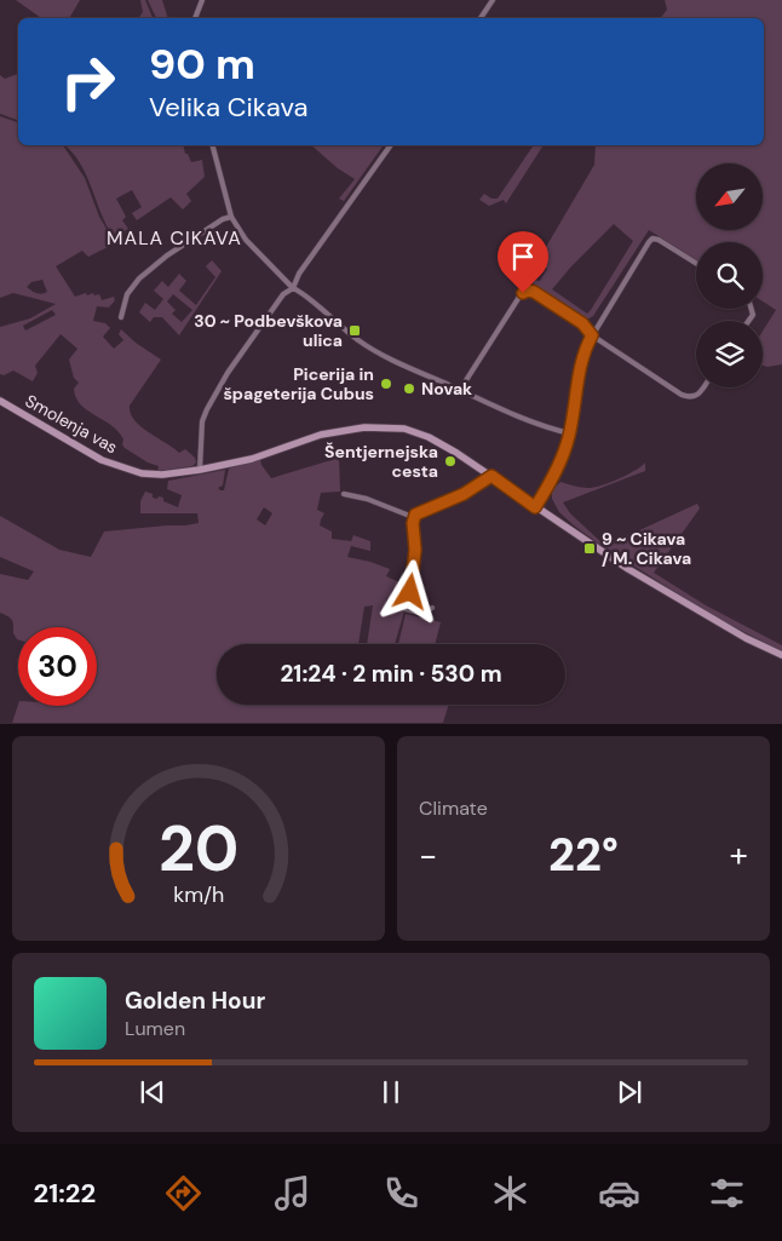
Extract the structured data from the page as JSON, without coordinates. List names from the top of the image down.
{
  "streets": {
    "main road": ["Smolenja vas"]
  },
  "districts": ["MALA CIKAVA"],
  "places": {
    "transit": ["30 ~ Podbevškova ulica", "9 ~ Cikava / M. Cikava"],
    "other": ["Picerija in špageterija Cubus", "Novak", "Šentjernejska cesta"]
  },
  "north": "bottom left",
  "page": {
    "turn": ["90 m", "Velika Cikava"],
    "limit": "30",
    "trip": "21:24 · 2 min · 530 m",
    "tile": "Climate",
    "heat": ["−", "22°", "+"],
    "song": ["Golden Hour", "Lumen"],
    "tabs": "21:22",
    "gauge": ["20", "km/h"]
  }
}
